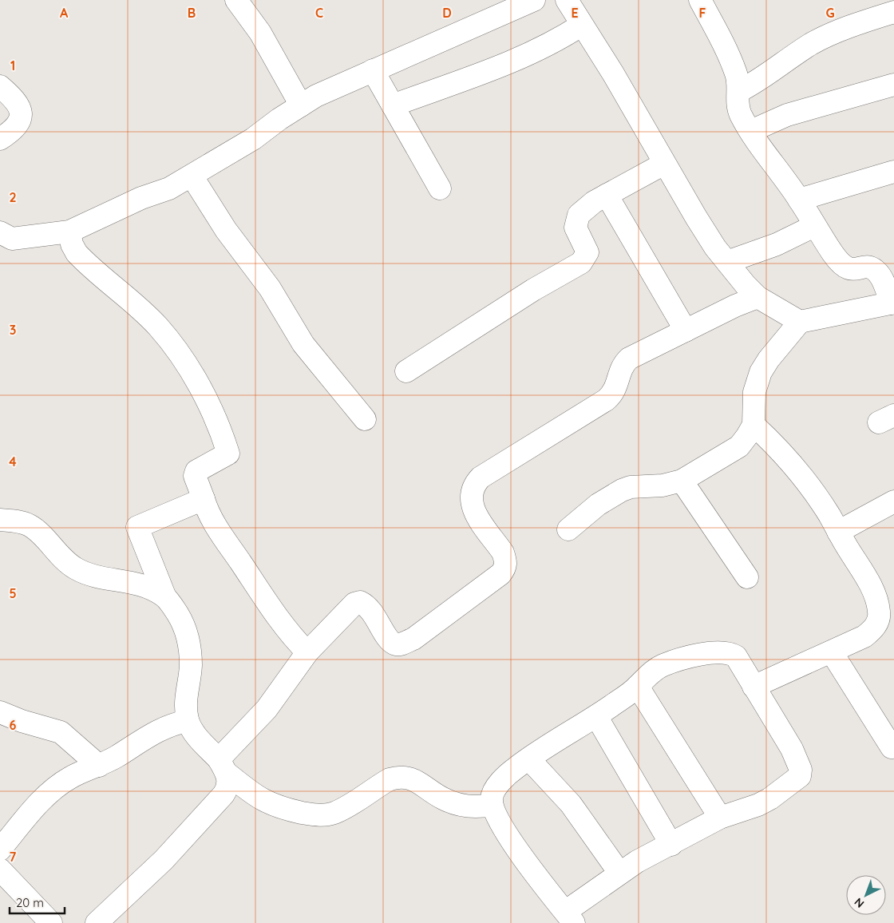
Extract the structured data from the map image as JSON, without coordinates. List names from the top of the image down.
{
  "scale_bar": "20 m",
  "north": "bottom left",
  "grid": {
    "columns": [
      "A",
      "B",
      "C",
      "D",
      "E",
      "F",
      "G"
    ],
    "rows": [
      "1",
      "2",
      "3",
      "4",
      "5",
      "6",
      "7"
    ]
  }
}
